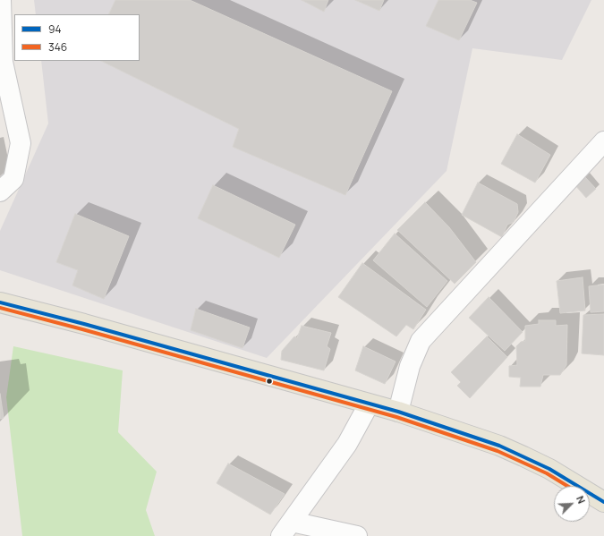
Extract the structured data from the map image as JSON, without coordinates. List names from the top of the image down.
{
  "lines": ["transit line 94", "transit line 346"],
  "legend": ["94", "346"],
  "north": "top right"
}
